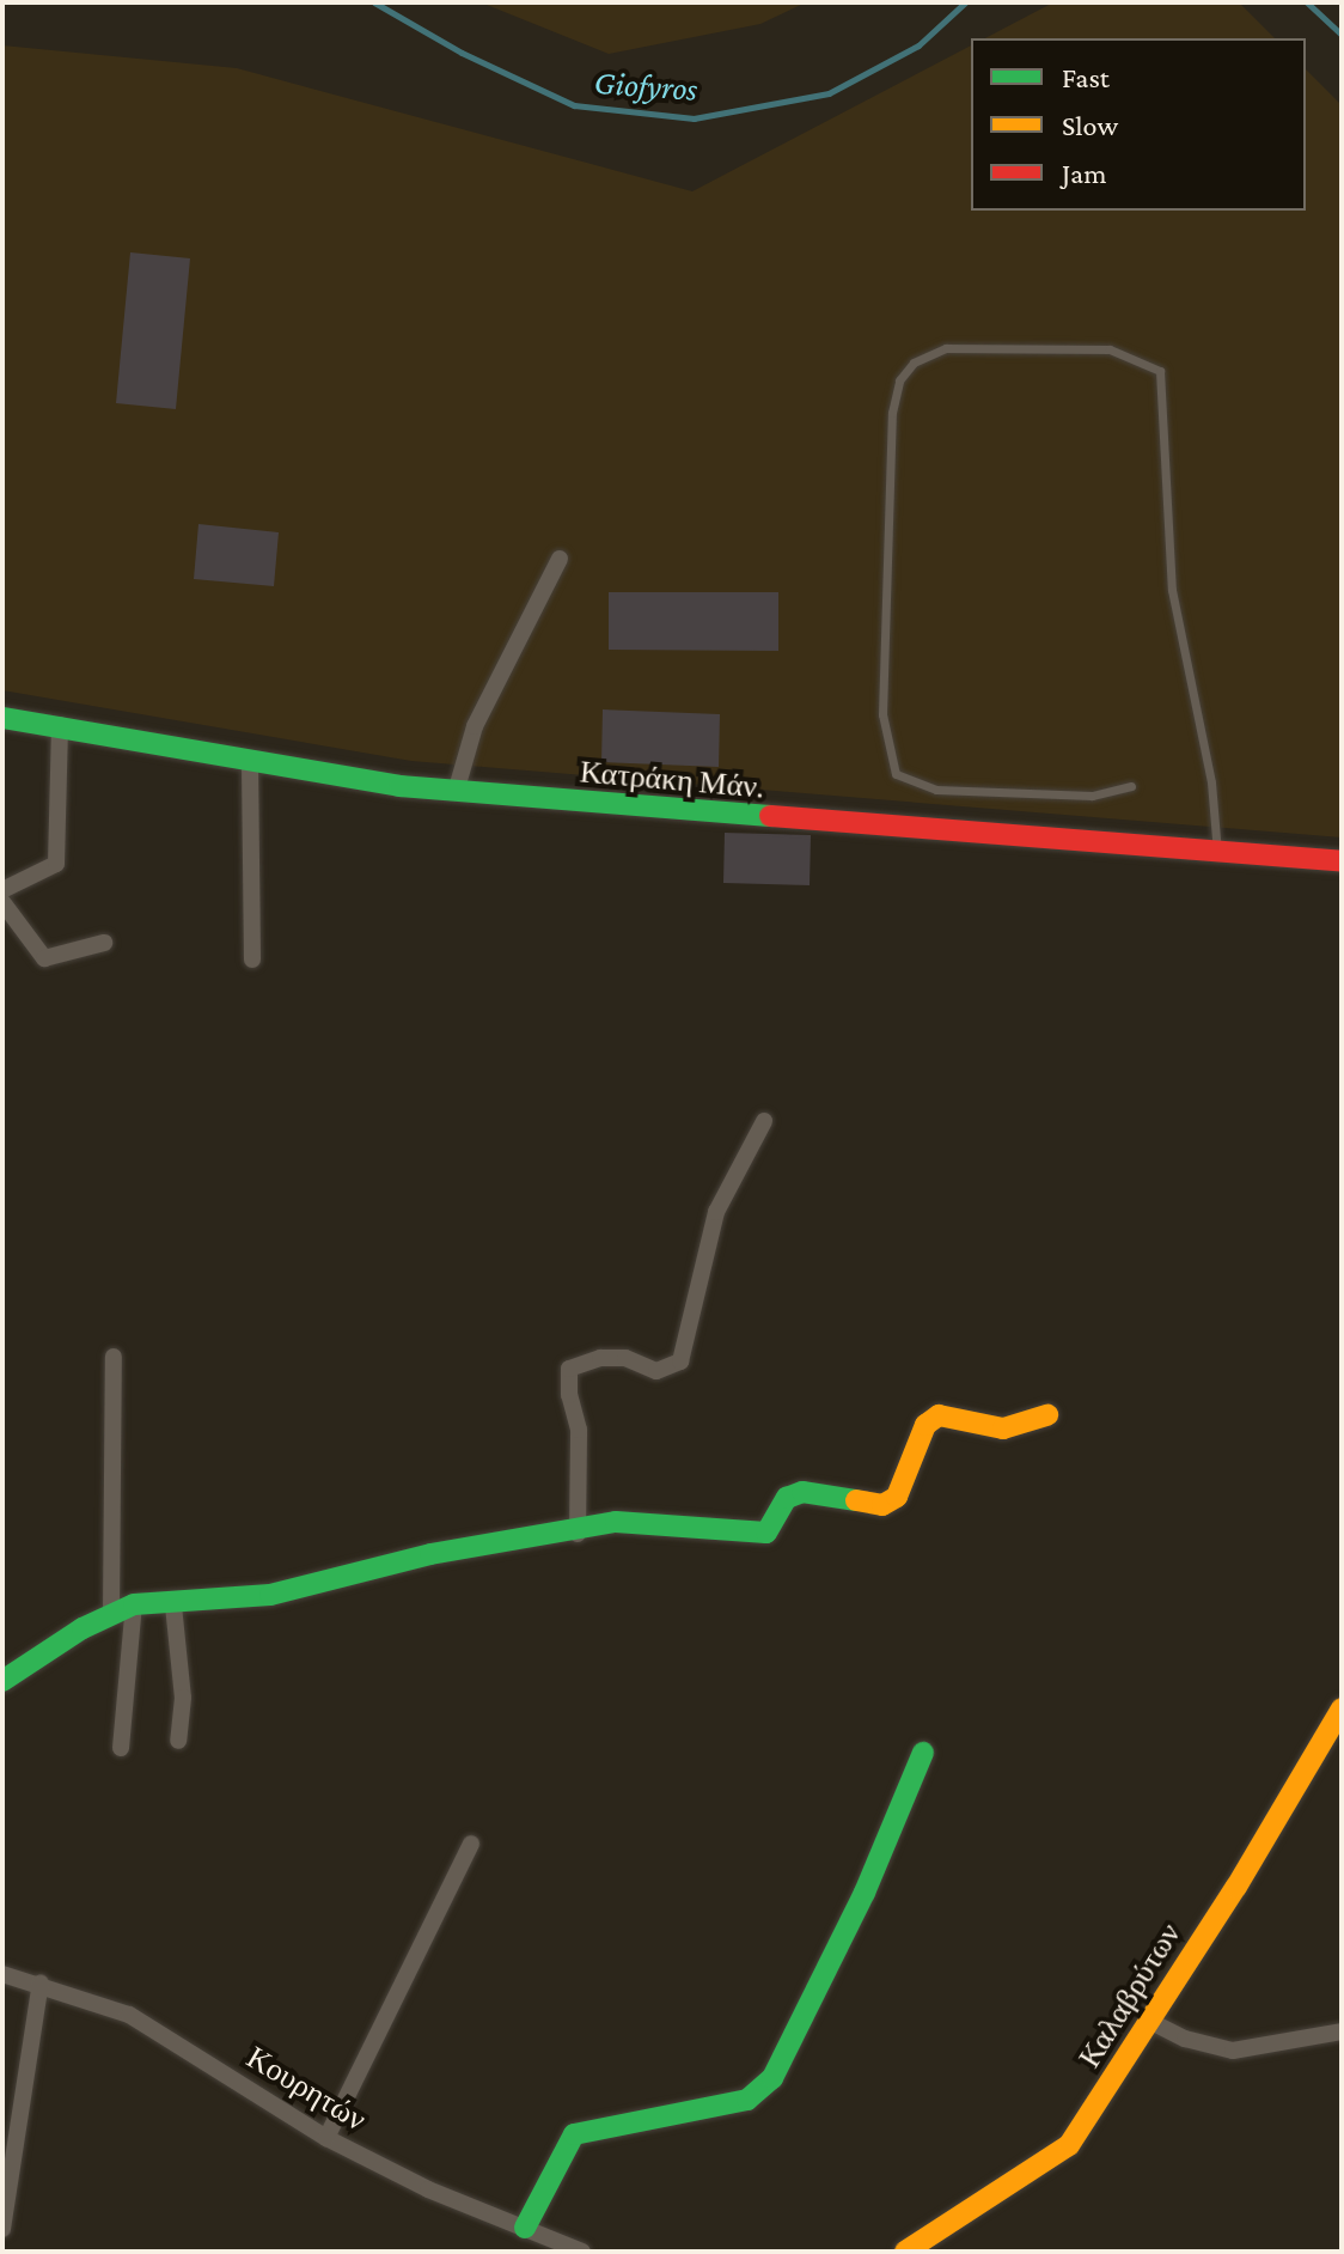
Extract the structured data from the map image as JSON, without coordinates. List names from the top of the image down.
{
  "streets": {
    "street": ["Κατράκη Μάν.", "Καλαβρύτων", "Κουρητών"]
  },
  "water": ["Giofyros"],
  "legend": ["Fast", "Slow", "Jam"]
}
